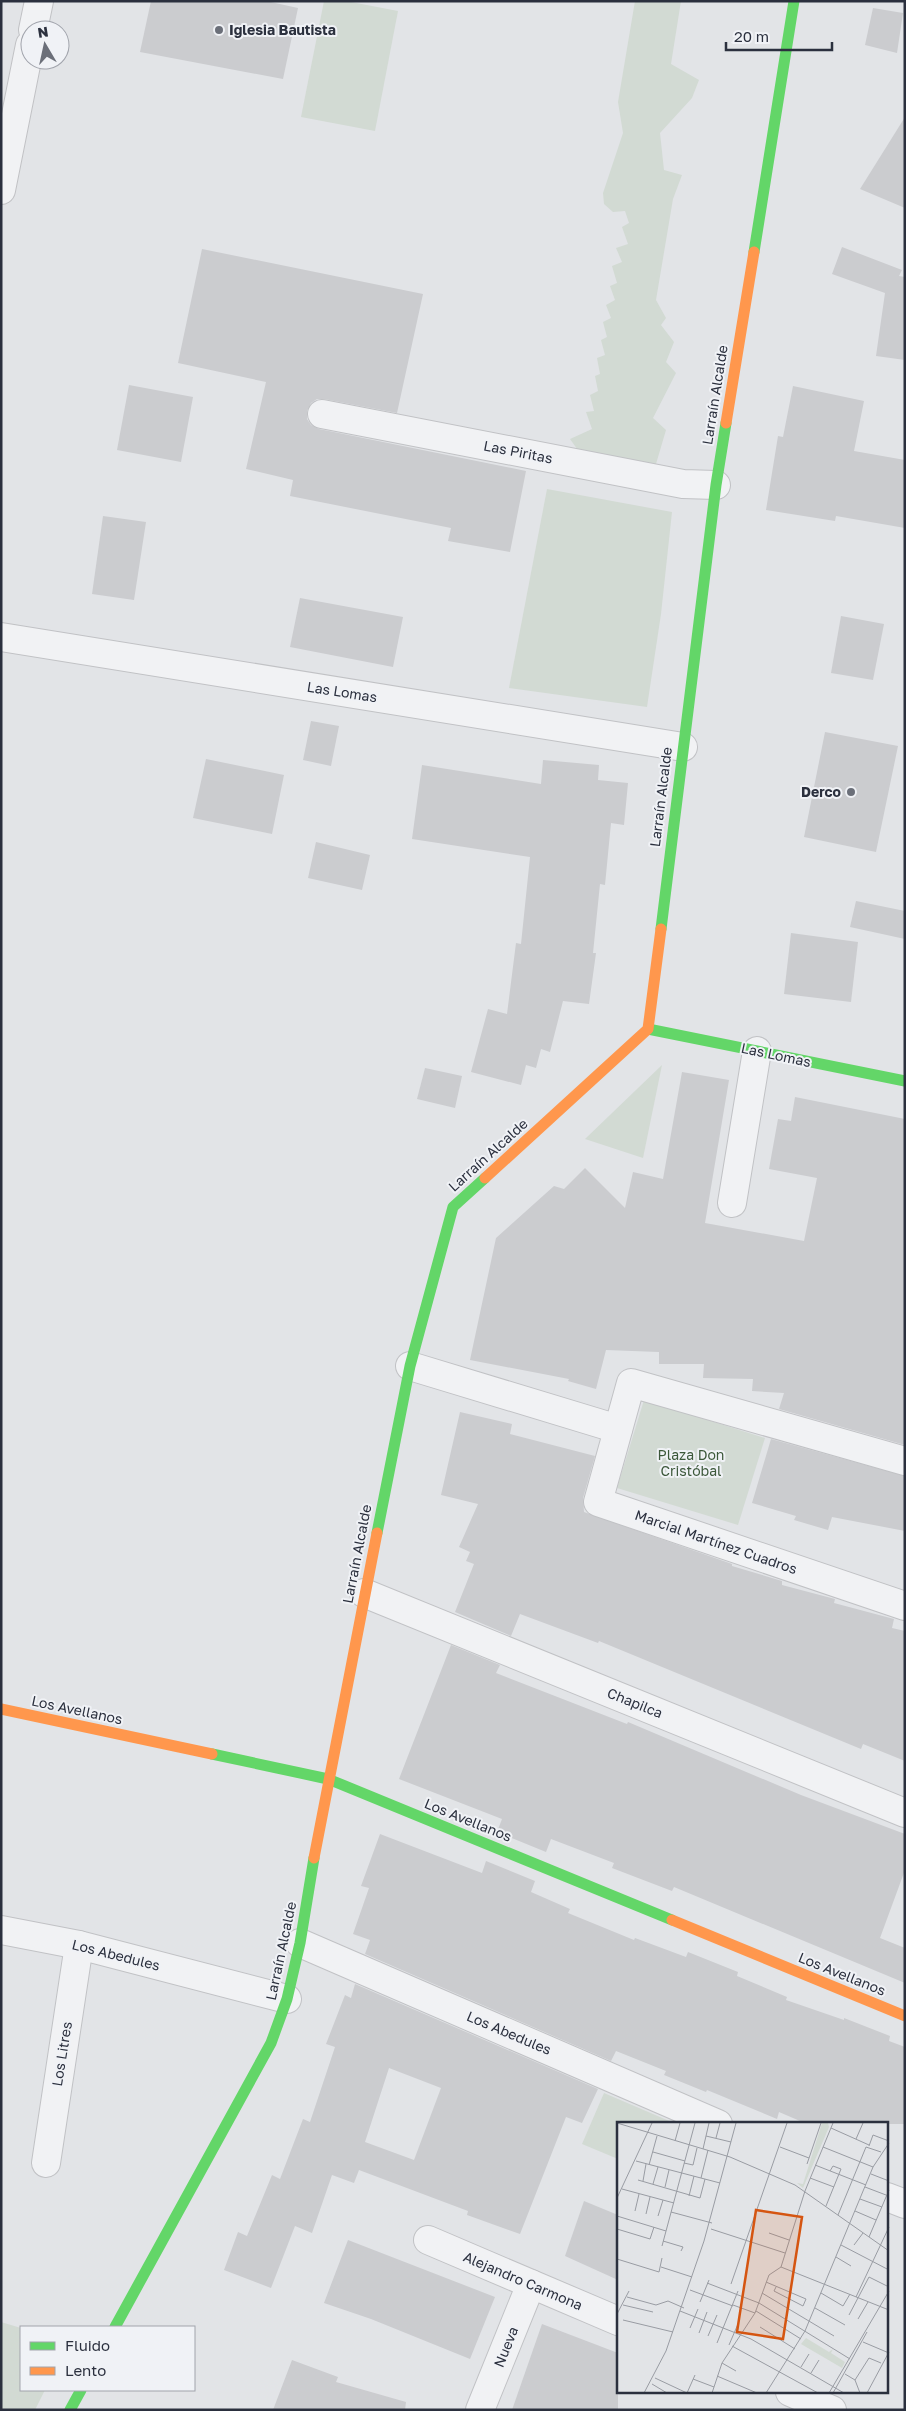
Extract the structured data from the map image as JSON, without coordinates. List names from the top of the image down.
{
  "streets": {
    "street": [
      "Larraín Alcalde",
      "Las Piritas",
      "Las Lomas",
      "Marcial Martínez Cuadros",
      "Chapilca",
      "Los Avellanos",
      "Los Abedules",
      "Los Litres",
      "Alejandro Carmona",
      "Nueva"
    ]
  },
  "crossings": [
    ["Larraín Alcalde", "Las Piritas"],
    ["Larraín Alcalde", "Las Lomas"],
    ["Larraín Alcalde", "Chapilca"],
    ["Larraín Alcalde", "Los Avellanos"],
    ["Larraín Alcalde", "Los Abedules"],
    ["Los Abedules", "Los Litres"],
    ["Alejandro Carmona", "Nueva"]
  ],
  "parks": ["Plaza Don Cristóbal"],
  "places": ["Iglesia Bautista", "Derco"],
  "legend": ["Fluido", "Lento"],
  "scale_bar": "20 m",
  "north": "top"
}
